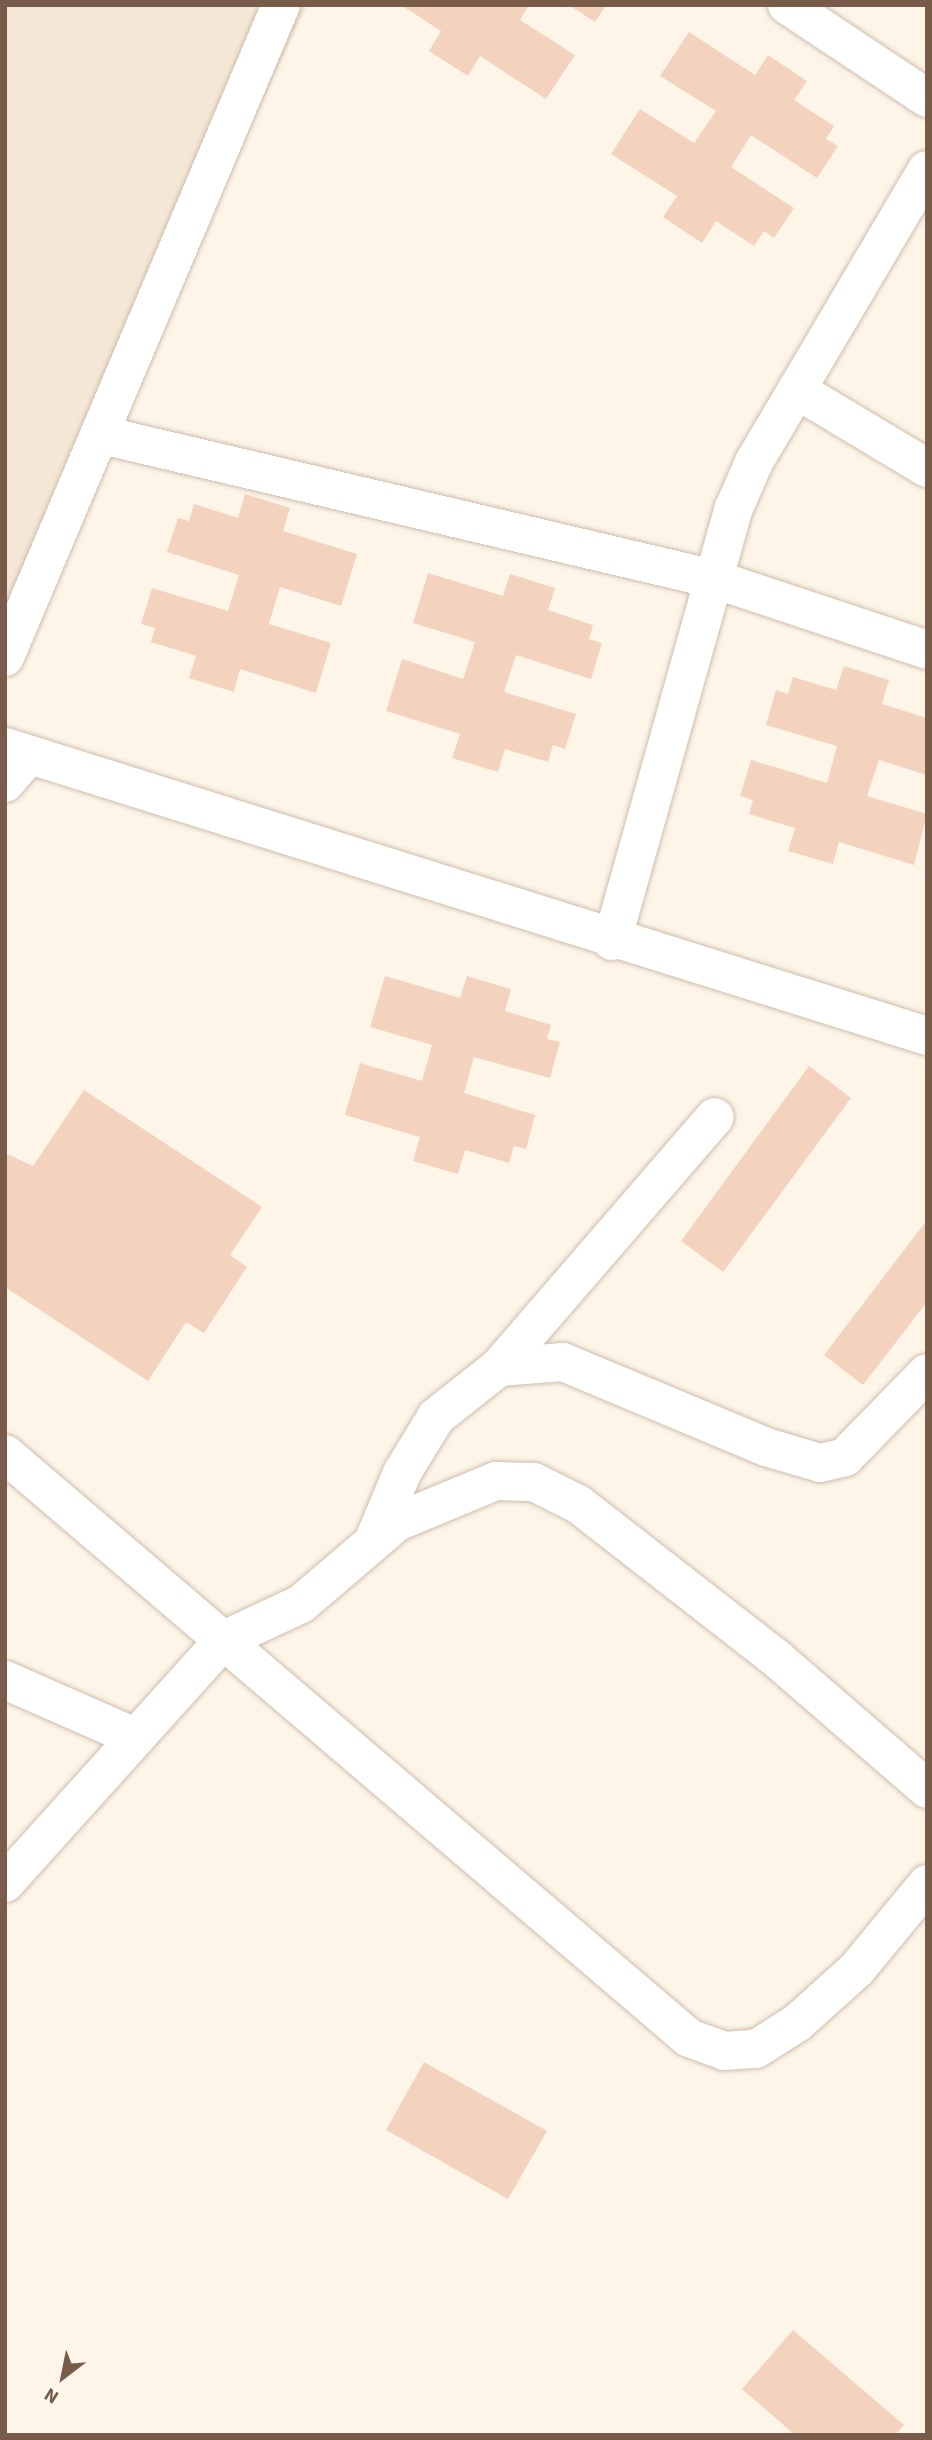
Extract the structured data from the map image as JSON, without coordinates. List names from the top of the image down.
{
  "north": "bottom left"
}
